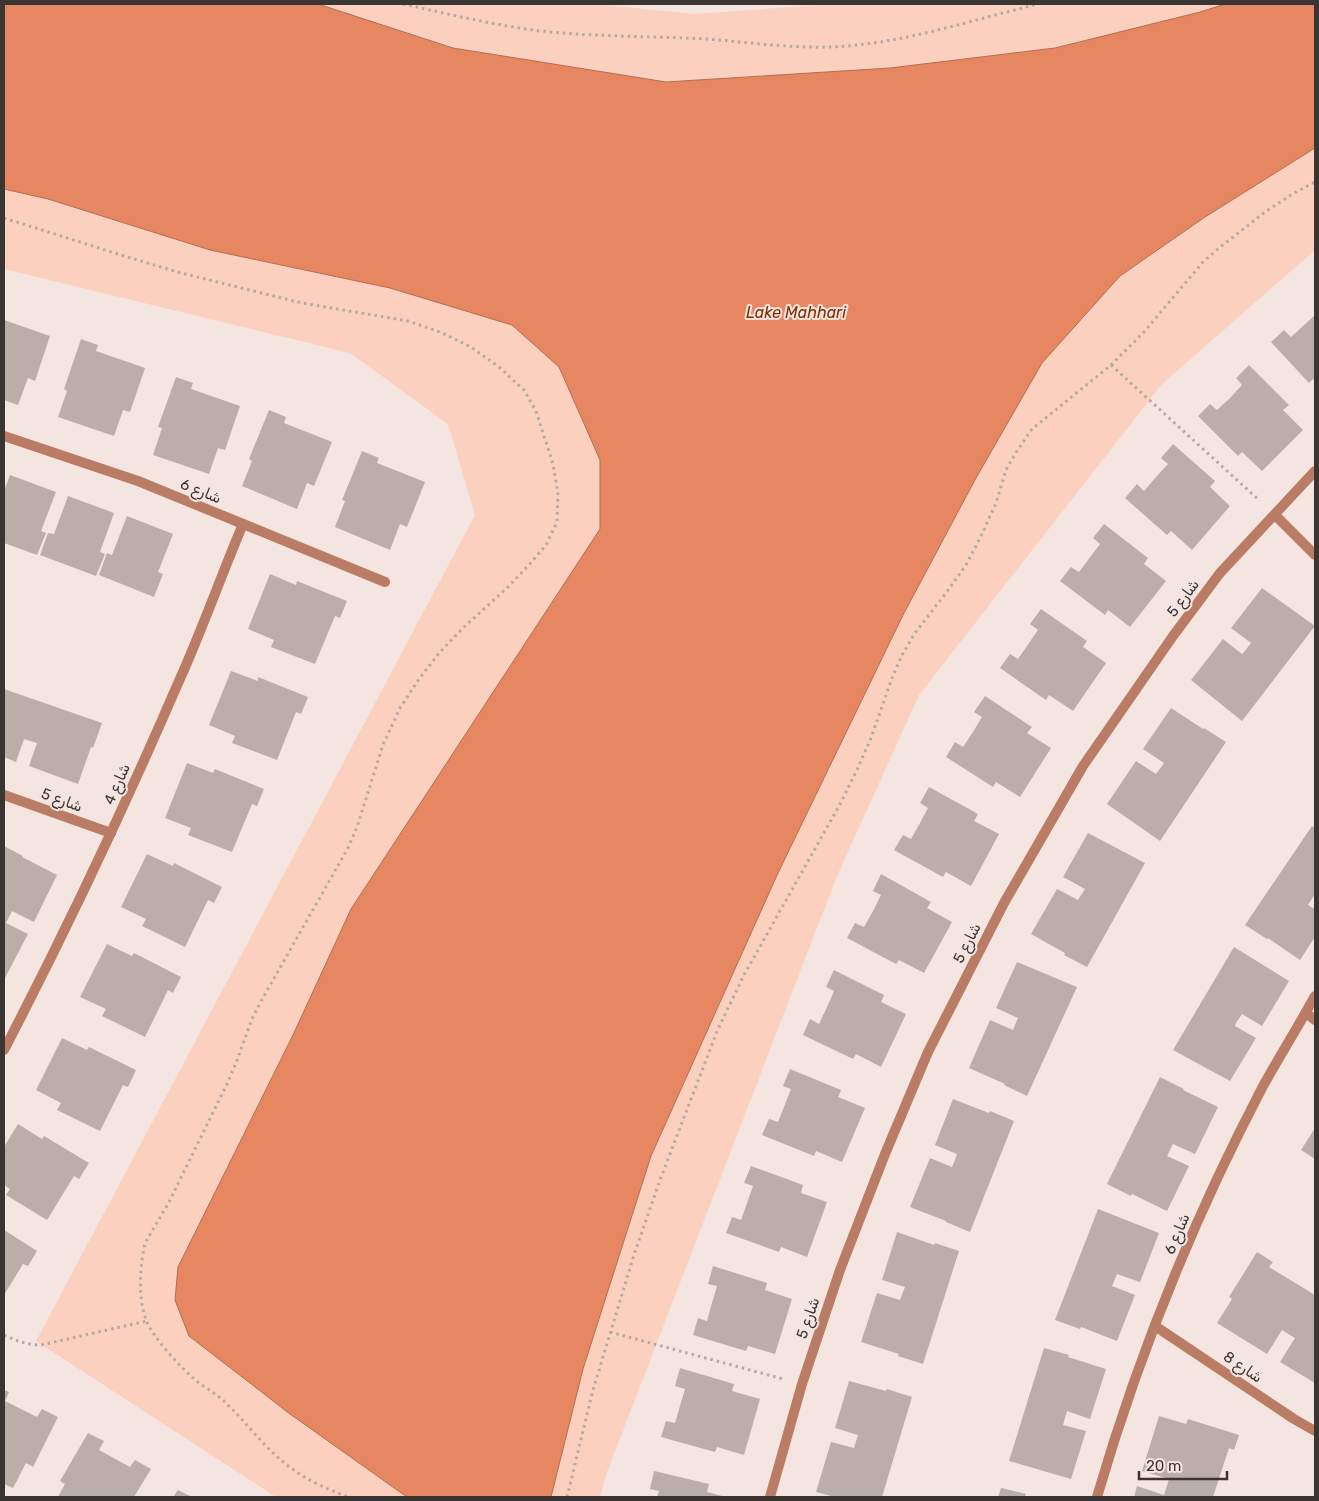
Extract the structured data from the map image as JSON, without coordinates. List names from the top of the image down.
{
  "streets": {
    "street": [
      "شارع 6",
      "شارع 5",
      "شارع 4",
      "شارع 8"
    ]
  },
  "crossings": [
    ["شارع 6", "شارع 4"],
    ["شارع 6", "شارع 8"],
    ["شارع 5", "شارع 4"]
  ],
  "water": ["Lake Mahhari"],
  "scale_bar": "20 m"
}
